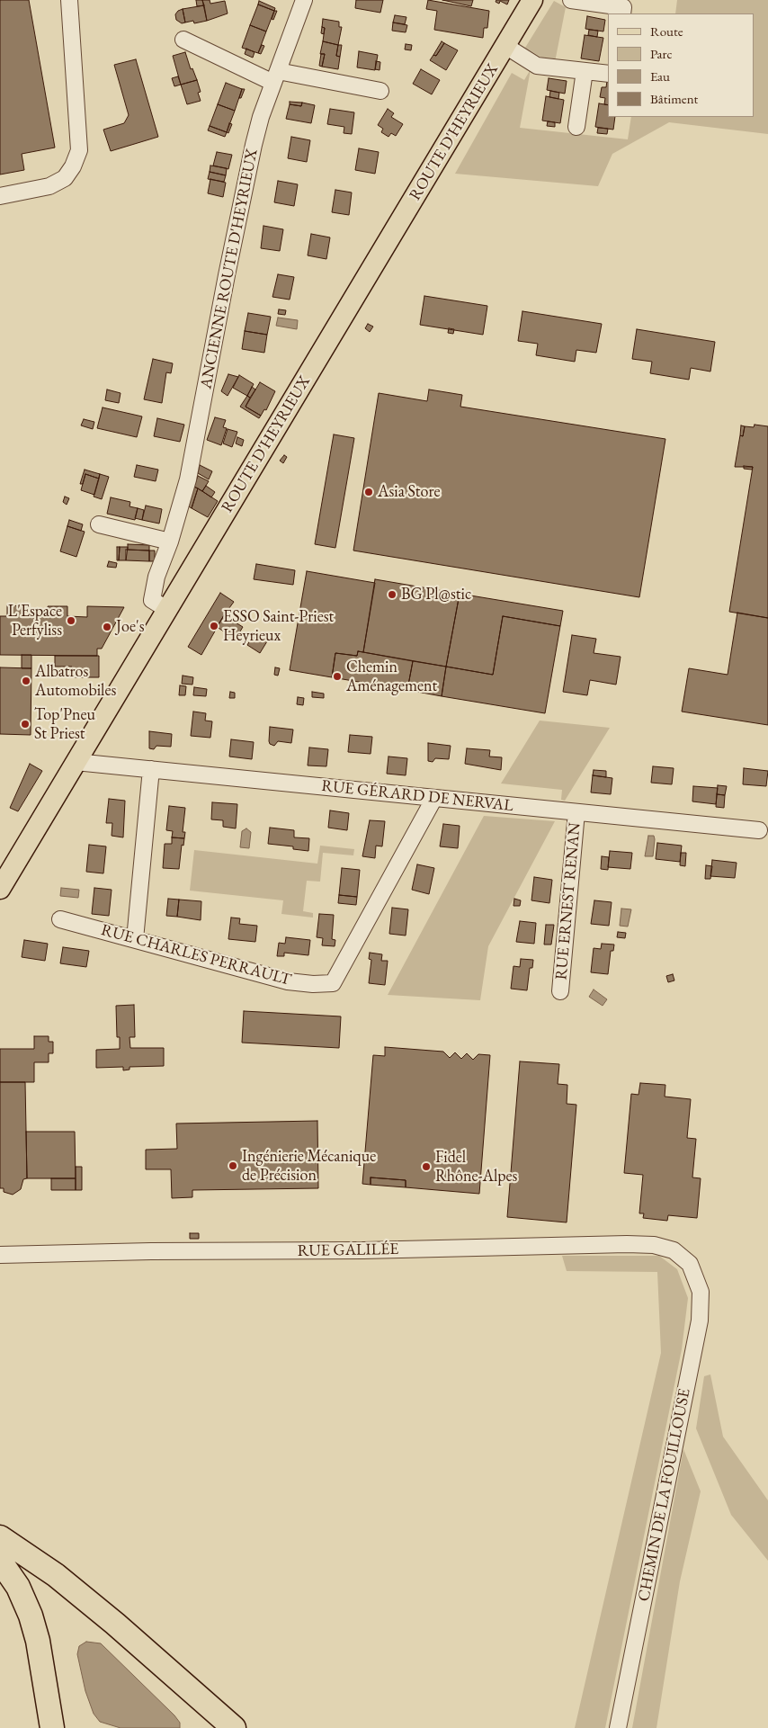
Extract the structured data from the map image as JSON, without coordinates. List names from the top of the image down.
{
  "streets": {
    "main road": ["ROUTE D'HEYRIEUX"],
    "street": [
      "ANCIENNE ROUTE D'HEYRIEUX",
      "RUE GÉRARD DE NERVAL",
      "RUE ERNEST RENAN",
      "RUE CHARLES PERRAULT",
      "RUE GALILÉE",
      "CHEMIN DE LA FOUILLOUSE"
    ]
  },
  "crossings": [
    ["ROUTE D'HEYRIEUX", "ANCIENNE ROUTE D'HEYRIEUX"],
    ["ROUTE D'HEYRIEUX", "RUE GÉRARD DE NERVAL"],
    ["RUE GÉRARD DE NERVAL", "RUE ERNEST RENAN"],
    ["RUE GÉRARD DE NERVAL", "RUE CHARLES PERRAULT"],
    ["RUE GALILÉE", "CHEMIN DE LA FOUILLOUSE"]
  ],
  "places": [
    "Asia Store",
    "BG Pl@stic",
    "L'Espace Perfyliss",
    "ESSO Saint-Priest Heyrieux",
    "Joe's",
    "Chemin Aménagement",
    "Albatros Automobiles",
    "Top'Pneu St Priest",
    "Ingénierie Mécanique de Précision",
    "Fidel Rhône-Alpes"
  ],
  "legend": [
    "Route",
    "Parc",
    "Eau",
    "Bâtiment"
  ]
}
